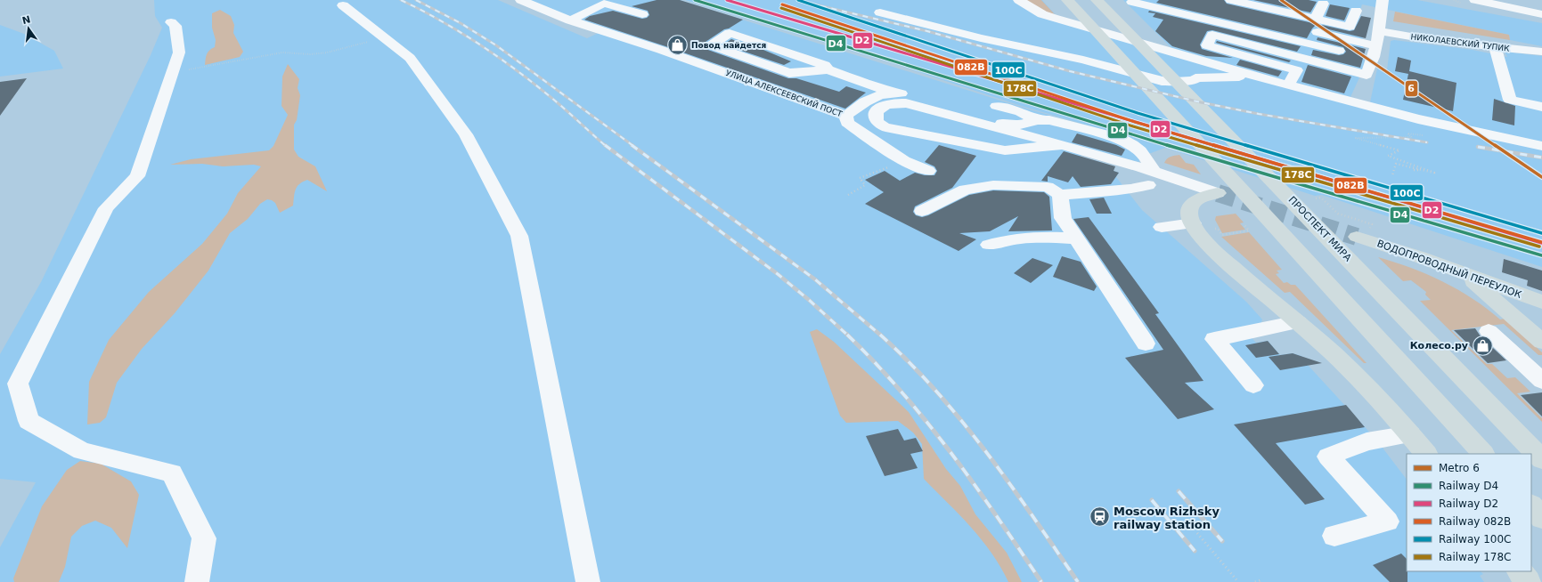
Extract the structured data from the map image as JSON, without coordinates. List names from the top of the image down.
{
  "streets": {
    "main road": ["ПРОСПЕКТ МИРА", "ВОДОПРОВОДНЫЙ ПЕРЕУЛОК"],
    "street": ["НИКОЛАЕВСКИЙ ТУПИК", "УЛИЦА АЛЕКСЕЕВСКИЙ ПОСТ"]
  },
  "places": {
    "shop": ["Повод найдется", "Колесо.ру"],
    "station": ["Moscow Rizhsky railway station"]
  },
  "lines": [
    "metro line 6",
    "rail line D4",
    "rail line D2",
    "rail line 100C",
    "rail line 082В",
    "rail line 178С"
  ],
  "legend": [
    "Metro 6",
    "Railway D4",
    "Railway D2",
    "Railway 082В",
    "Railway 100C",
    "Railway 178С"
  ],
  "north": "top"
}
